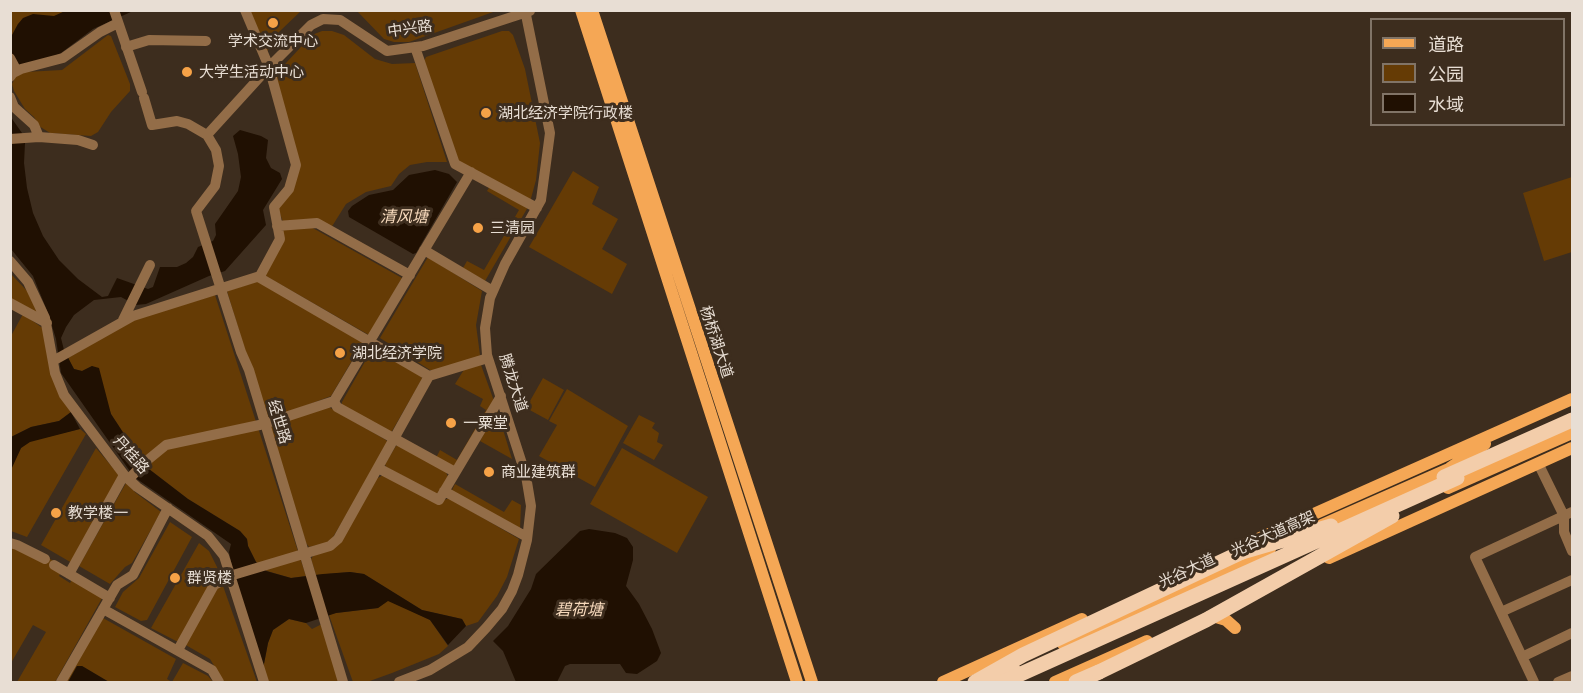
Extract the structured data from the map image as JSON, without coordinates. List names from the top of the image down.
{
  "streets": {
    "highway": ["光谷大道高架"],
    "main road": ["杨桥湖大道", "光谷大道"],
    "street": [
      "中兴路",
      "腾龙大道",
      "经世路",
      "丹桂路"
    ]
  },
  "crossings": [
    ["中兴路", "腾龙大道"],
    ["中兴路", "经世路"],
    ["光谷大道高架", "光谷大道"]
  ],
  "water": ["清风塘", "碧荷塘"],
  "places": [
    "学术交流中心",
    "大学生活动中心",
    "湖北经济学院行政楼",
    "三清园",
    "湖北经济学院",
    "一粟堂",
    "商业建筑群",
    "教学楼一",
    "群贤楼"
  ],
  "legend": ["道路", "公园", "水域"]
}
